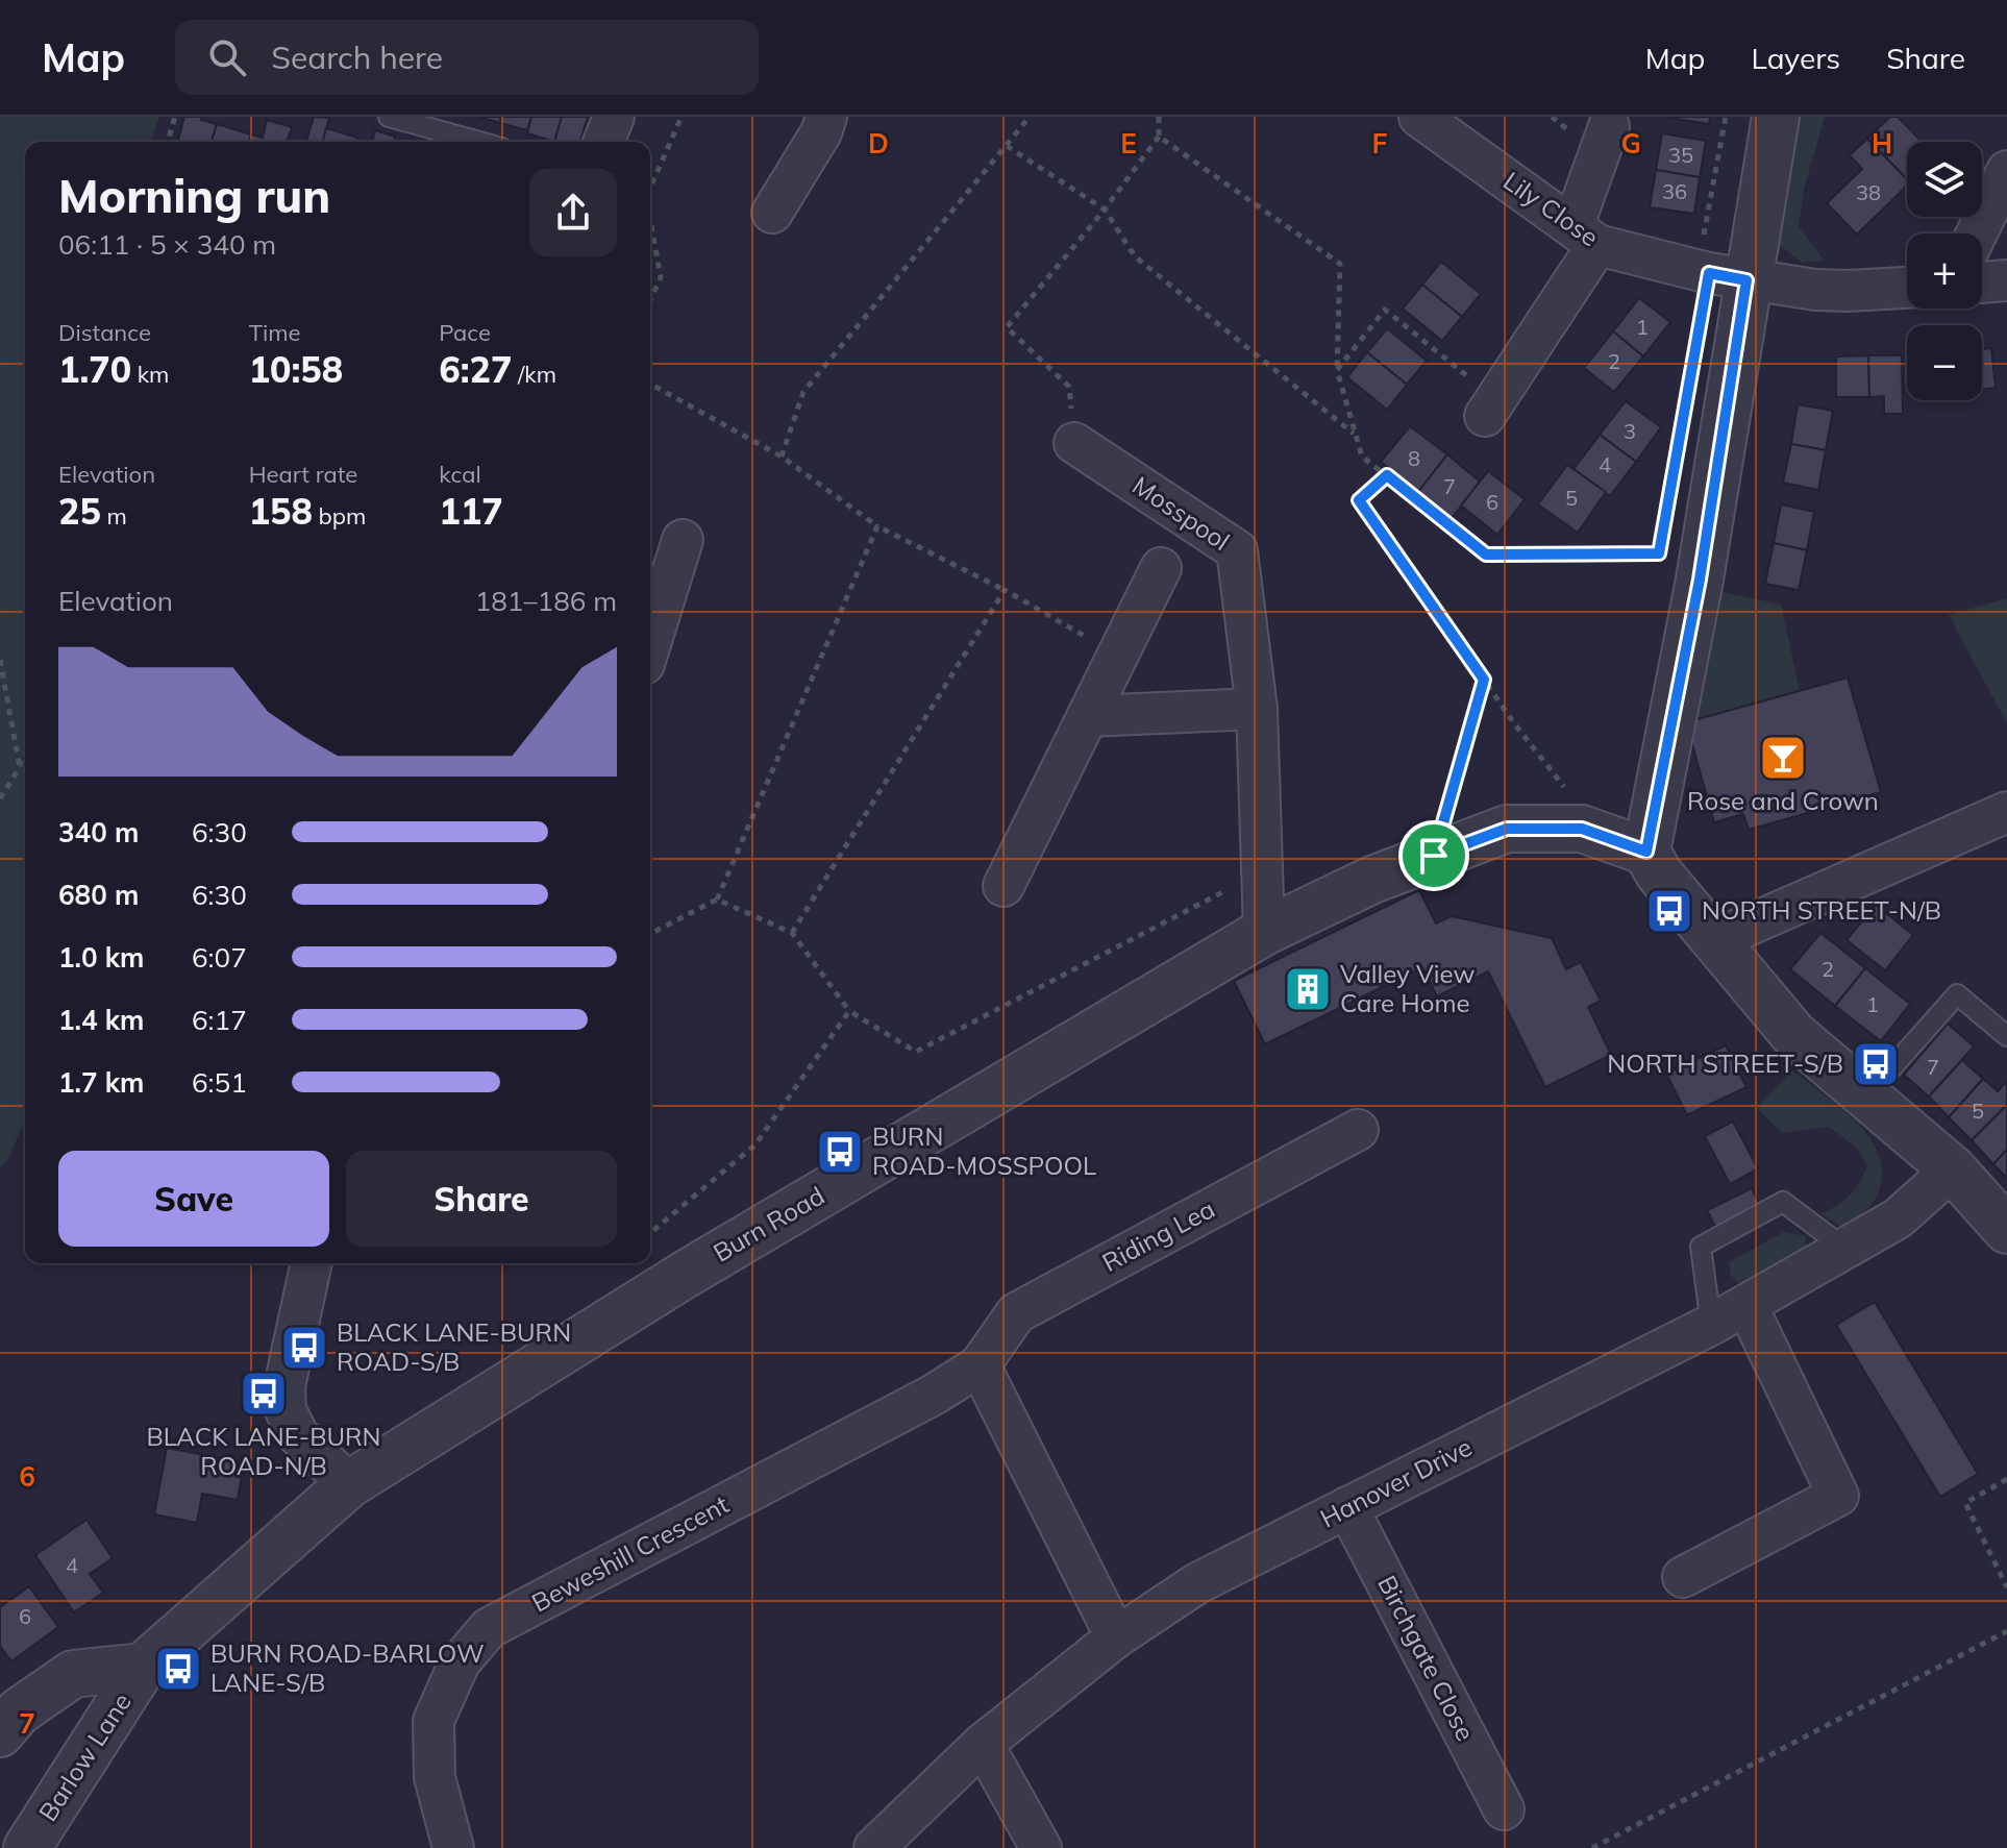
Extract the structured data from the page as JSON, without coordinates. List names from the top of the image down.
{
  "streets": {
    "street": [
      "Lily Close",
      "Mosspool",
      "Burn Road",
      "Riding Lea",
      "Hanover Drive",
      "Beweshill Crescent",
      "Birchgate Close",
      "Barlow Lane"
    ]
  },
  "crossings": [
    ["Mosspool", "Burn Road"],
    ["Burn Road", "Barlow Lane"],
    ["Riding Lea", "Beweshill Crescent"],
    ["Hanover Drive", "Birchgate Close"]
  ],
  "places": {
    "bar": ["Rose and Crown"],
    "bus stop": [
      "NORTH STREET-N/B",
      "NORTH STREET-S/B",
      "BURN ROAD-MOSSPOOL",
      "BLACK LANE-BURN ROAD-S/B",
      "BLACK LANE-BURN ROAD-N/B",
      "BURN ROAD-BARLOW LANE-S/B"
    ],
    "building": ["Valley View Care Home"]
  },
  "house_numbers": [
    "35",
    "36",
    "38",
    "1",
    "2",
    "3",
    "8",
    "4",
    "7",
    "5",
    "6",
    "2",
    "1",
    "7",
    "5",
    "4",
    "6"
  ],
  "page": {
    "header": "Map",
    "search": "Search here",
    "nav": ["Map", "Layers", "Share"],
    "map_buttons": ["+", "−"],
    "heading": ["Morning run", "06:11 · 5 × 340 m"],
    "stats": [
      ["Distance", "1.70 km"],
      ["Time", "10:58"],
      ["Pace", "6:27 /km"],
      ["Elevation", "25 m"],
      ["Heart rate", "158 bpm"],
      ["kcal", "117"]
    ],
    "chart": ["Elevation", "181–186 m"],
    "list": [
      {
        "name": "340 m",
        "note": "6:30"
      },
      {
        "name": "680 m",
        "note": "6:30"
      },
      {
        "name": "1.0 km",
        "note": "6:07"
      },
      {
        "name": "1.4 km",
        "note": "6:17"
      },
      {
        "name": "1.7 km",
        "note": "6:51"
      }
    ],
    "buttons": ["Save", "Share"]
  },
  "grid": {
    "columns": [
      "D",
      "E",
      "F",
      "G",
      "H"
    ],
    "rows": ["6", "7"]
  }
}
